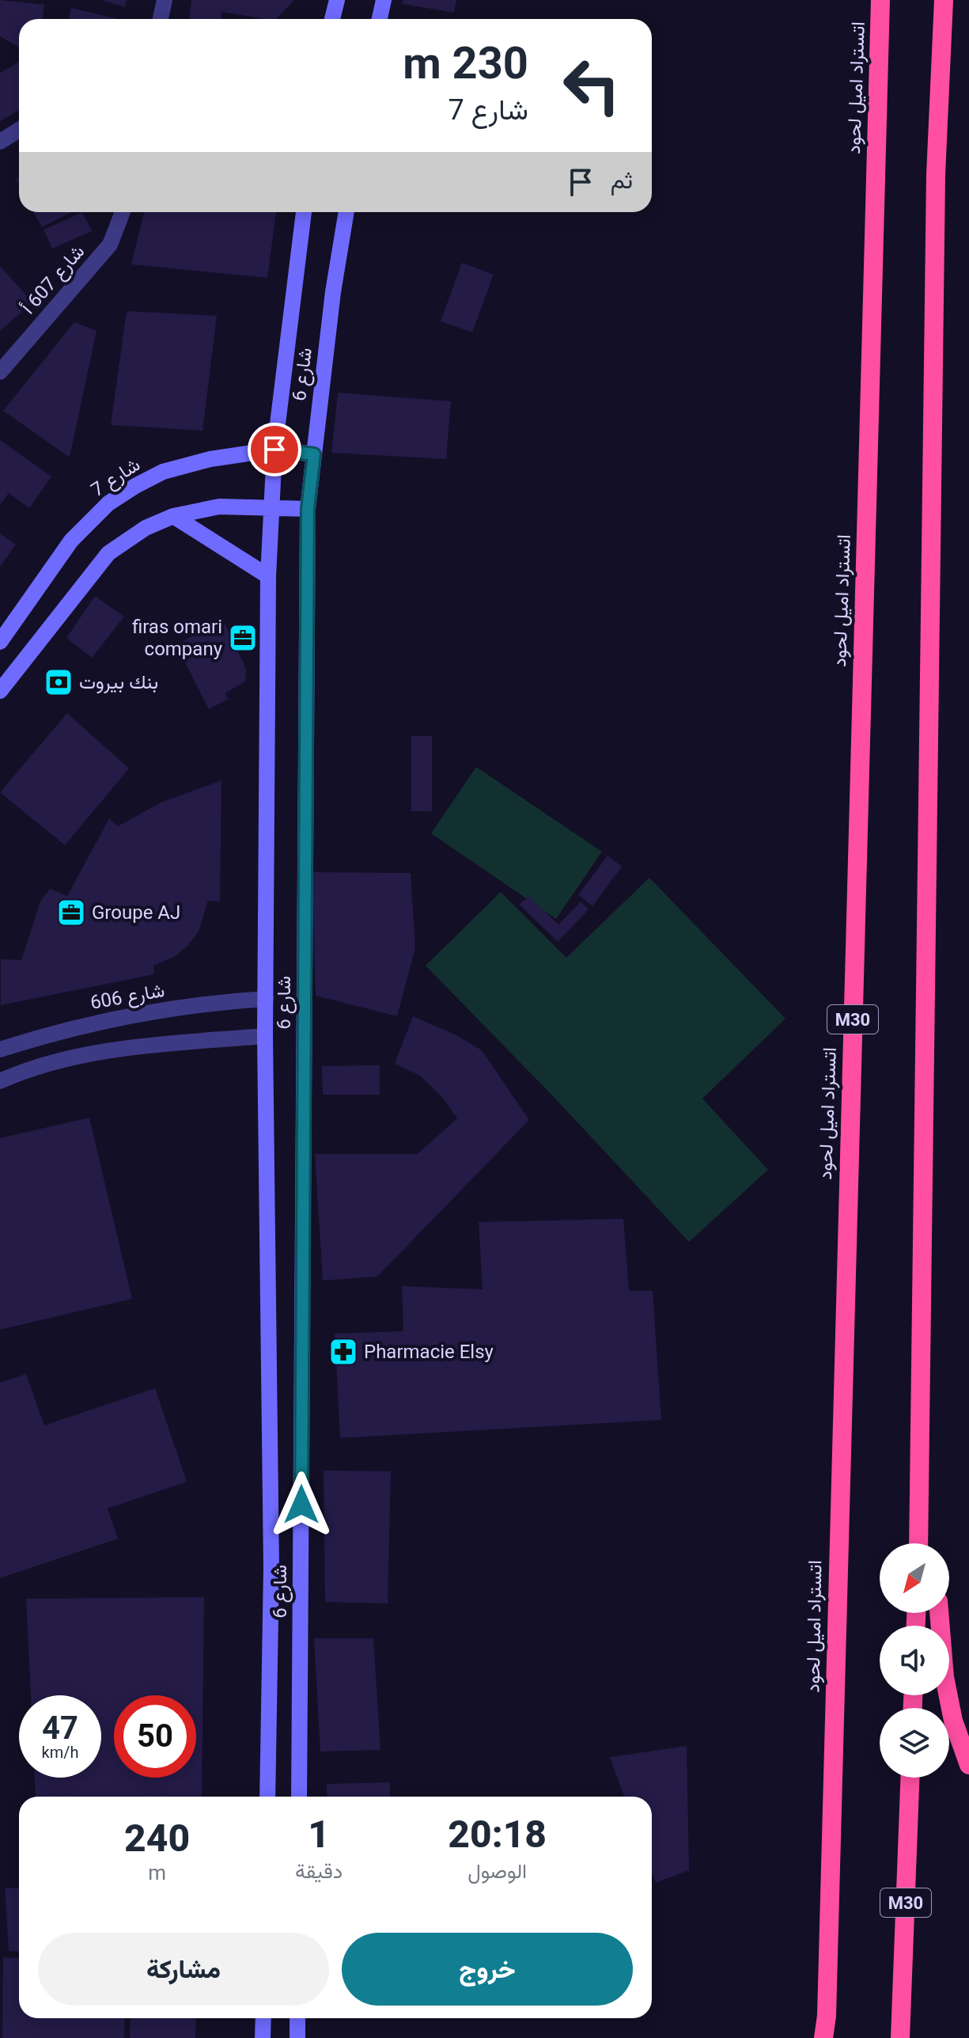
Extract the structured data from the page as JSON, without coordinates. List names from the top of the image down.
{
  "streets": {
    "highway": ["اتستراد اميل لحود", "M30"],
    "main road": ["شارع 6", "شارع 7"],
    "street": ["شارع 607 أ", "شارع 606"]
  },
  "crossings": [
    ["شارع 6", "شارع 7"],
    ["شارع 6", "شارع 606"]
  ],
  "places": {
    "office": ["firas omari company", "Groupe AJ"],
    "bank": ["بنك بيروت"],
    "pharmacy": ["Pharmacie Elsy"]
  },
  "north": "bottom left",
  "page": {
    "turn": ["230 m", "شارع 7"],
    "then": "ثم",
    "speed": "47 km/h",
    "limit": "50",
    "eta": [
      "20:18",
      "الوصول",
      "1",
      "دقيقة",
      "240",
      "m"
    ],
    "buttons": ["خروج", "مشاركة"]
  }
}
